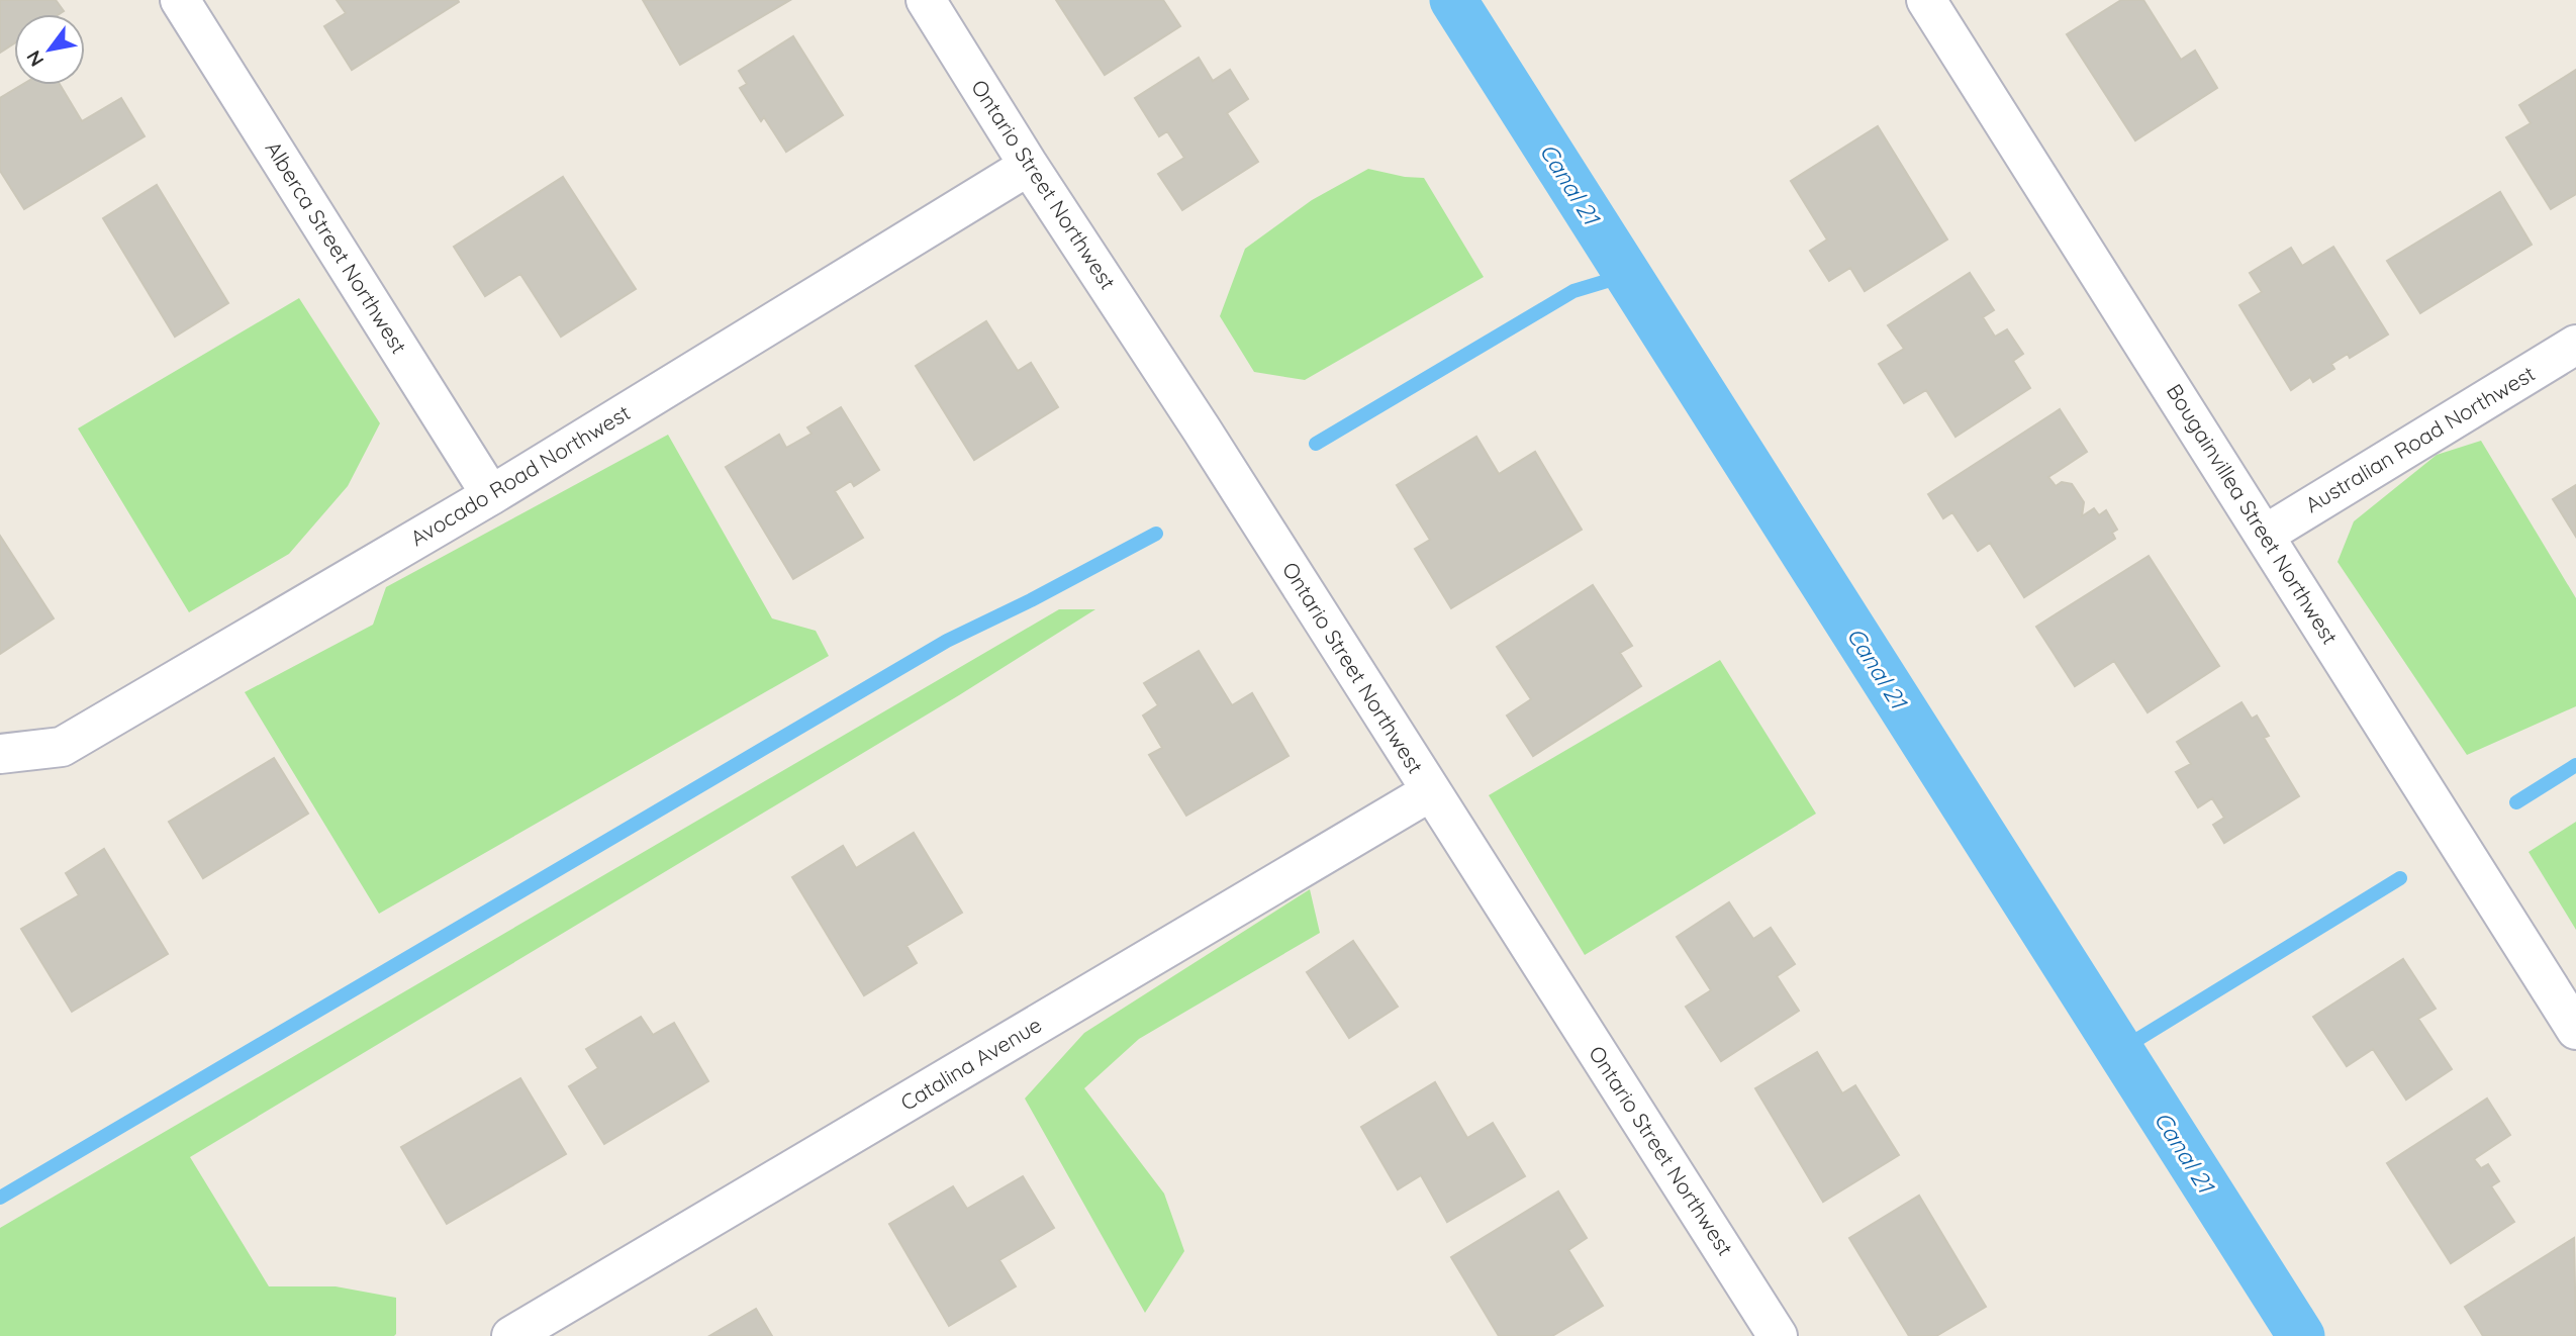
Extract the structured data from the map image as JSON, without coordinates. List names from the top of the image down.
{
  "streets": {
    "street": [
      "Ontario Street Northwest",
      "Alberca Street Northwest",
      "Australian Road Northwest",
      "Avocado Road Northwest",
      "Bougainvillea Street Northwest",
      "Catalina Avenue"
    ]
  },
  "crossings": [
    ["Ontario Street Northwest", "Avocado Road Northwest"],
    ["Ontario Street Northwest", "Catalina Avenue"],
    ["Alberca Street Northwest", "Avocado Road Northwest"],
    ["Australian Road Northwest", "Bougainvillea Street Northwest"]
  ],
  "water": ["Canal 21"],
  "north": "bottom left"
}
